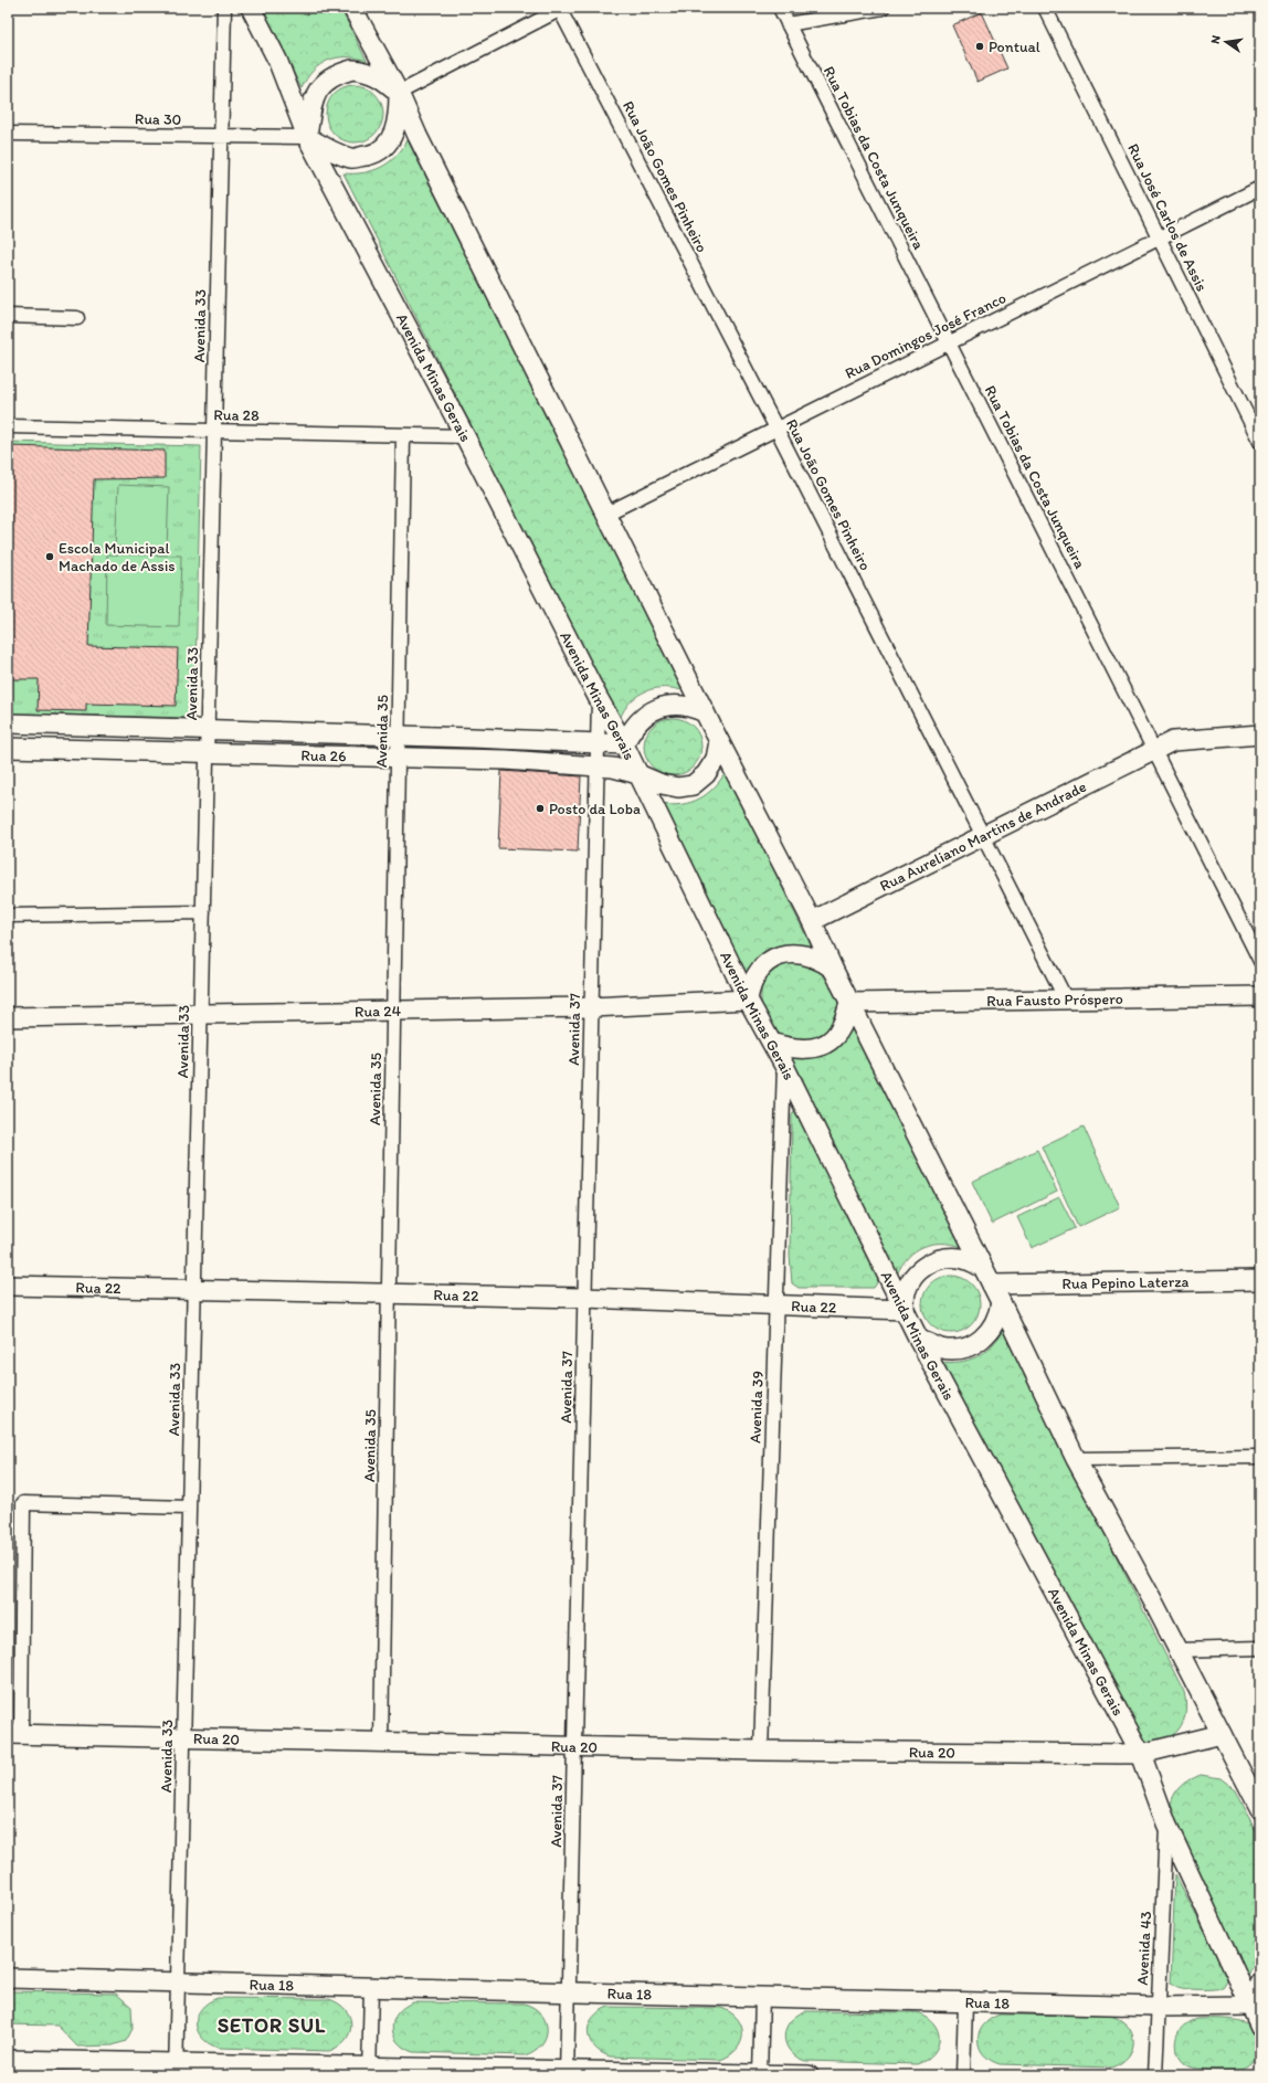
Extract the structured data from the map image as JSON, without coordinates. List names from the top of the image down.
{
  "streets": {
    "street": [
      "Rua 30",
      "Rua Tobias da Costa Junqueira",
      "Rua João Gomes Pinheiro",
      "Rua José Carlos de Assis",
      "Avenida 33",
      "Rua Domingos José Franco",
      "Avenida Minas Gerais",
      "Rua 28",
      "Avenida 35",
      "Rua 26",
      "Rua Aureliano Martins de Andrade",
      "Rua Fausto Próspero",
      "Rua 24",
      "Avenida 37",
      "Rua Pepino Laterza",
      "Rua 22",
      "Avenida 39",
      "Rua 20",
      "Avenida 43",
      "Rua 18"
    ]
  },
  "crossings": [
    ["Rua 30", "Avenida 33"],
    ["Rua 30", "Avenida Minas Gerais"],
    ["Rua Tobias da Costa Junqueira", "Rua Domingos José Franco"],
    ["Rua Tobias da Costa Junqueira", "Rua Aureliano Martins de Andrade"],
    ["Rua João Gomes Pinheiro", "Rua Domingos José Franco"],
    ["Rua João Gomes Pinheiro", "Rua Aureliano Martins de Andrade"],
    ["Rua João Gomes Pinheiro", "Rua Fausto Próspero"],
    ["Rua José Carlos de Assis", "Rua Domingos José Franco"],
    ["Avenida 33", "Rua 28"],
    ["Avenida 33", "Rua 26"],
    ["Avenida 33", "Rua 24"],
    ["Avenida 33", "Rua 22"],
    ["Avenida 33", "Rua 20"],
    ["Avenida 33", "Rua 18"],
    ["Avenida Minas Gerais", "Rua 28"],
    ["Avenida Minas Gerais", "Rua 26"],
    ["Avenida Minas Gerais", "Rua Fausto Próspero"],
    ["Avenida Minas Gerais", "Rua 24"],
    ["Avenida Minas Gerais", "Avenida 37"],
    ["Avenida Minas Gerais", "Rua Pepino Laterza"],
    ["Avenida Minas Gerais", "Rua 22"],
    ["Avenida Minas Gerais", "Avenida 39"],
    ["Avenida Minas Gerais", "Rua 20"],
    ["Avenida Minas Gerais", "Avenida 43"],
    ["Avenida Minas Gerais", "Rua 18"],
    ["Rua 28", "Avenida 35"],
    ["Avenida 35", "Rua 26"],
    ["Avenida 35", "Rua 24"],
    ["Avenida 35", "Rua 22"],
    ["Avenida 35", "Rua 20"],
    ["Rua 26", "Avenida 37"],
    ["Rua Fausto Próspero", "Rua 24"],
    ["Rua 24", "Avenida 37"],
    ["Avenida 37", "Rua 22"],
    ["Avenida 37", "Rua 20"],
    ["Avenida 37", "Rua 18"],
    ["Rua Pepino Laterza", "Rua 22"],
    ["Rua 22", "Avenida 39"],
    ["Avenida 39", "Rua 20"],
    ["Avenida 43", "Rua 18"]
  ],
  "districts": ["SETOR SUL"],
  "places": ["Pontual", "Escola Municipal Machado de Assis", "Posto da Loba"],
  "north": "left"
}
